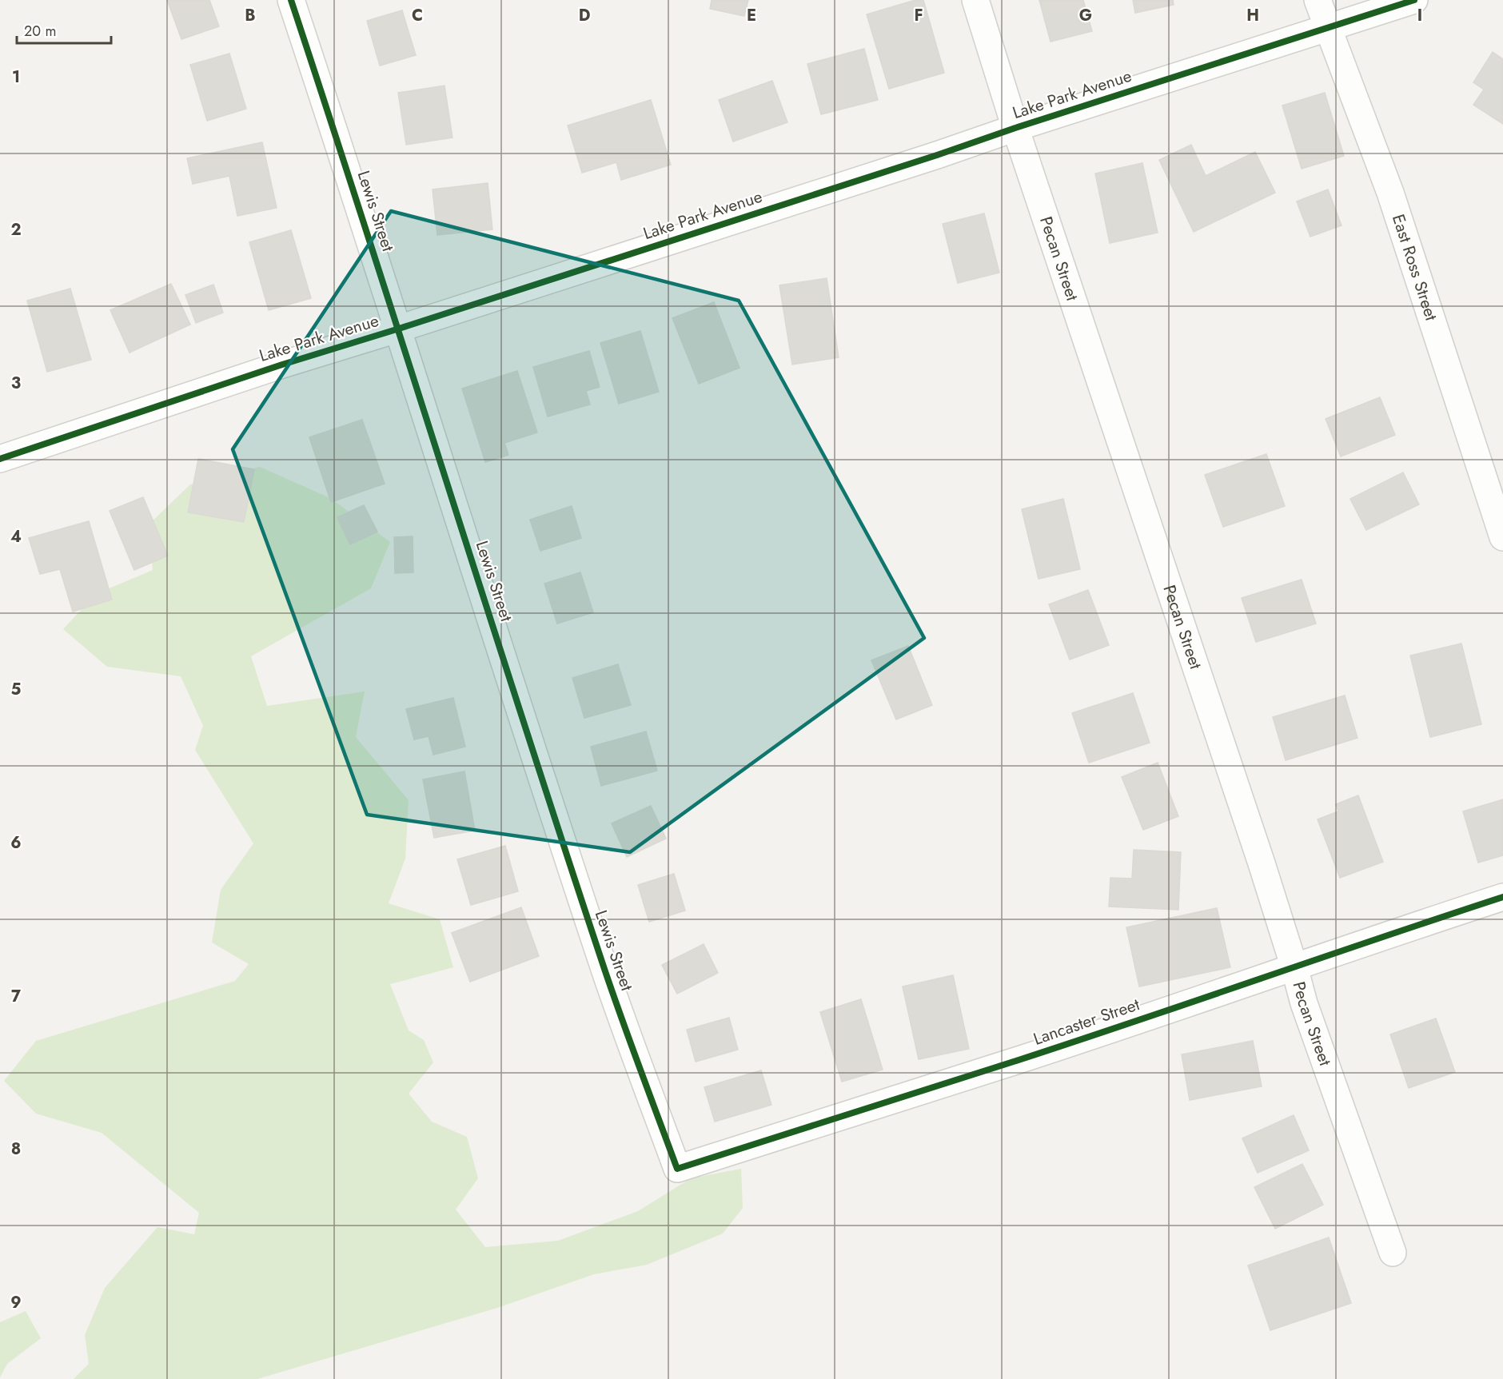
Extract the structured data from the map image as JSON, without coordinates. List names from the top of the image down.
{
  "streets": {
    "street": [
      "Lake Park Avenue",
      "Lewis Street",
      "Pecan Street",
      "East Ross Street",
      "Lancaster Street"
    ]
  },
  "crossings": [
    ["Lake Park Avenue", "Lewis Street"],
    ["Lake Park Avenue", "Pecan Street"],
    ["Lake Park Avenue", "East Ross Street"],
    ["Lewis Street", "Lancaster Street"],
    ["Pecan Street", "Lancaster Street"]
  ],
  "scale_bar": "20 m",
  "grid": {
    "columns": [
      "B",
      "C",
      "D",
      "E",
      "F",
      "G",
      "H",
      "I"
    ],
    "rows": [
      "1",
      "2",
      "3",
      "4",
      "5",
      "6",
      "7",
      "8",
      "9"
    ]
  }
}
